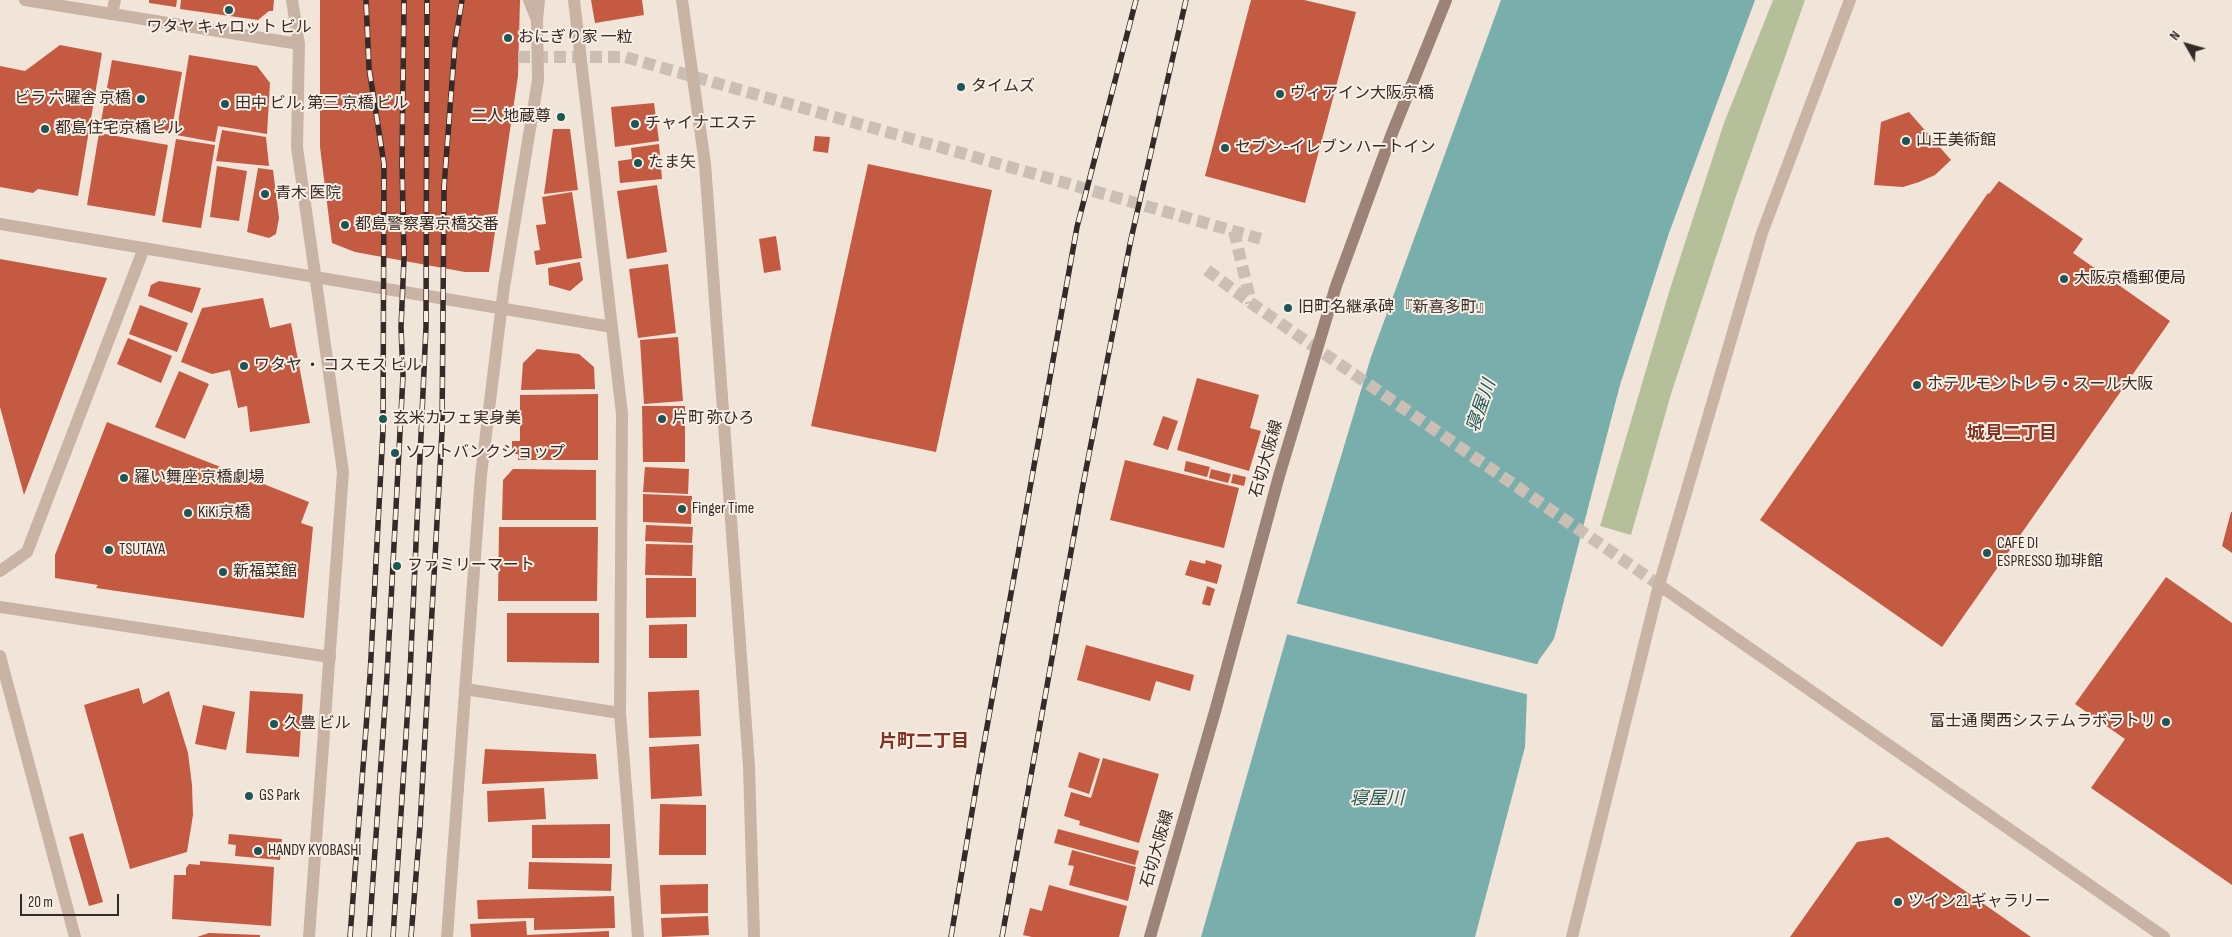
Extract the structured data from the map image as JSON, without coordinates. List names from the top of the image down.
{
  "streets": {
    "main road": ["石切大阪線"]
  },
  "districts": ["城見二丁目", "片町二丁目"],
  "water": ["寝屋川"],
  "places": [
    "ワタヤ キャロット ビル",
    "おにぎり家 一粒",
    "タイムズ",
    "ヴィアイン大阪京橋",
    "ビラ 六曜舎 京橋",
    "田中 ビル, 第三 京橋 ビル",
    "二人地蔵尊",
    "チャイナエステ",
    "都島住宅京橋ビル",
    "山王美術館",
    "セブン-イレブン ハートイン",
    "たま矢",
    "青木 医院",
    "都島警察署京橋交番",
    "大阪京橋郵便局",
    "旧町名継承碑 『新喜多町』",
    "ワタヤ ・ コスモス ビル",
    "ホテルモントレ ラ・スール大阪",
    "玄米カフェ実身美",
    "片町 弥ひろ",
    "ソフトバンクショップ",
    "羅い舞座 京橋劇場",
    "Finger Time",
    "KiKi京橋",
    "TSUTAYA",
    "CAFE DI ESPRESSO 珈琲館",
    "ファミリーマート",
    "新福菜館",
    "富士通 関西システムラボラトリ",
    "久豊 ビル",
    "GS Park",
    "HANDY KYOBASHI",
    "ツイン21 ギャラリー"
  ],
  "scale_bar": "20 m",
  "north": "top left"
}
